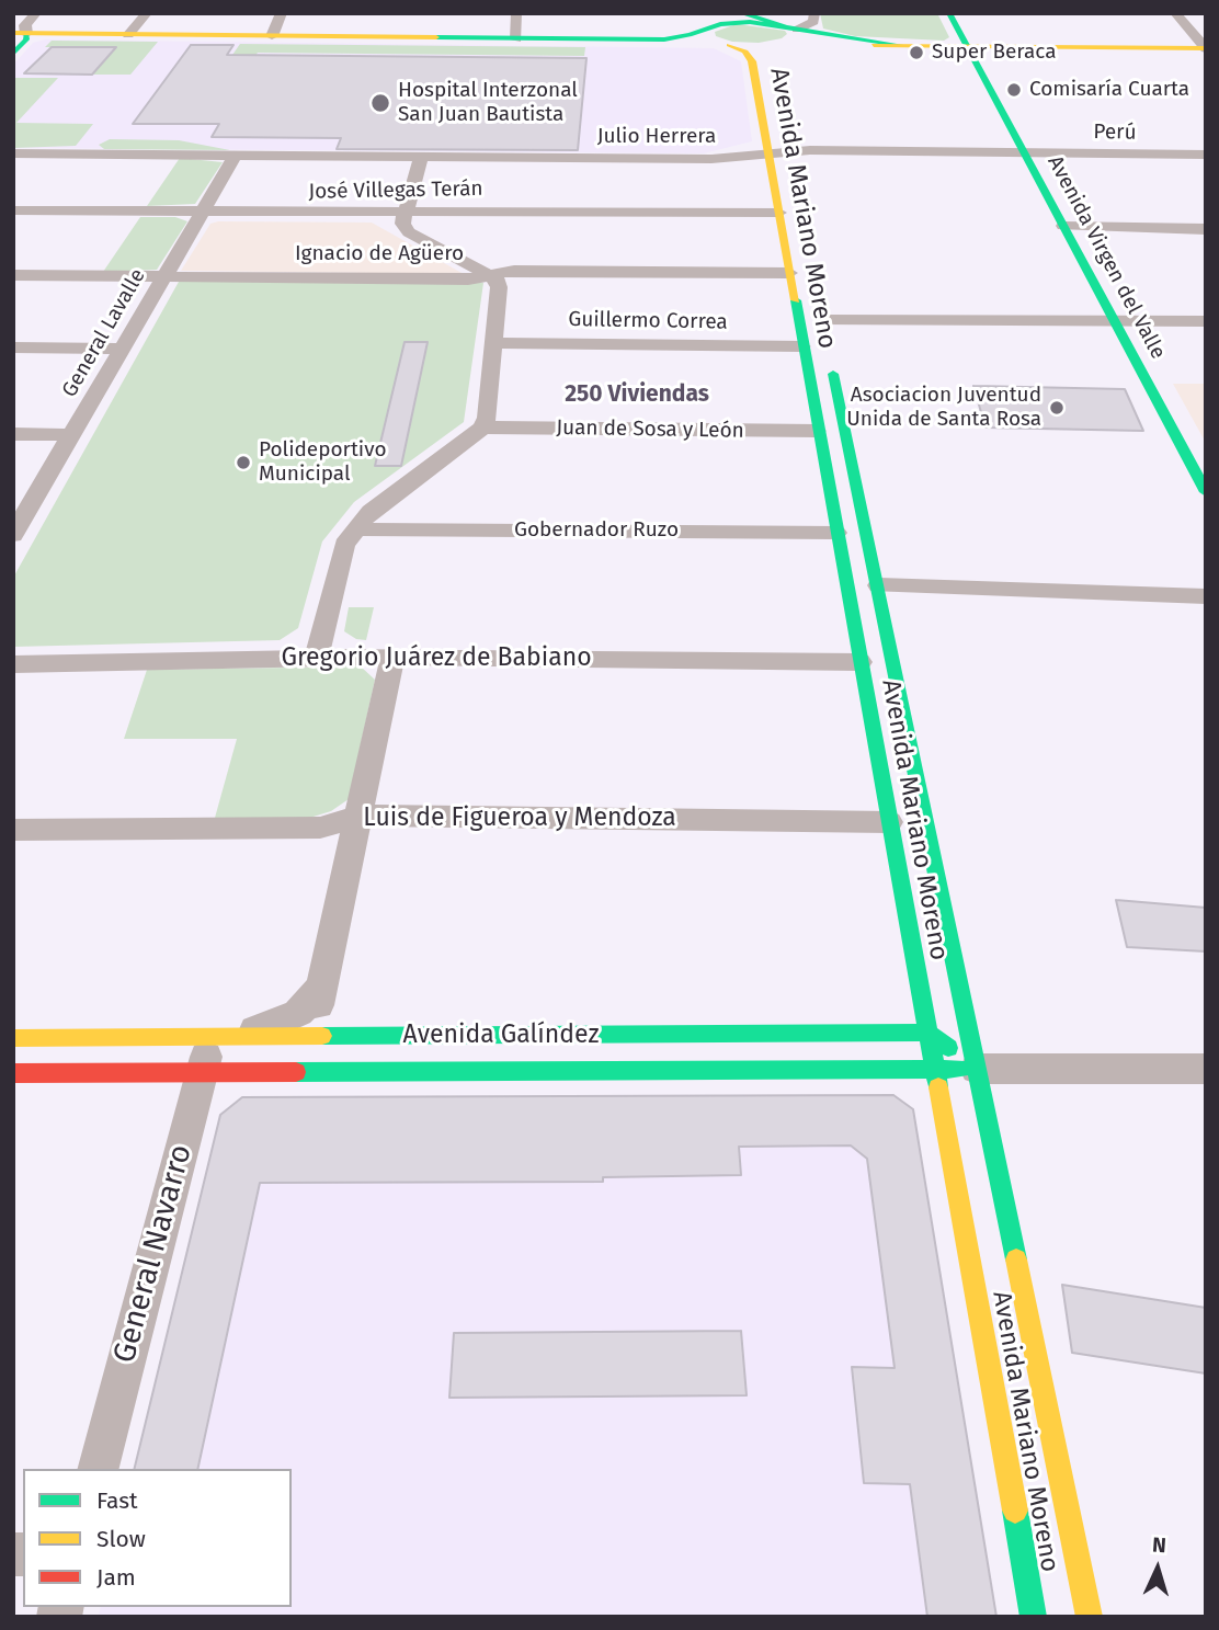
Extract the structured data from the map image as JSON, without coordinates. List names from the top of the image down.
{
  "streets": {
    "main road": ["Avenida Mariano Moreno", "Avenida Virgen del Valle", "Avenida Galíndez"],
    "street": [
      "Perú",
      "Julio Herrera",
      "José Villegas Terán",
      "Ignacio de Agüero",
      "Guillermo Correa",
      "General Lavalle",
      "Juan de Sosa y León",
      "Gobernador Ruzo",
      "Gregorio Juárez de Babiano",
      "Luis de Figueroa y Mendoza",
      "General Navarro"
    ]
  },
  "crossings": [
    ["Perú", "Julio Herrera"],
    ["Perú", "Avenida Virgen del Valle"],
    ["Julio Herrera", "Avenida Mariano Moreno"],
    ["Julio Herrera", "Avenida Virgen del Valle"],
    ["Julio Herrera", "General Lavalle"],
    ["José Villegas Terán", "Avenida Mariano Moreno"],
    ["José Villegas Terán", "General Lavalle"],
    ["Avenida Mariano Moreno", "Ignacio de Agüero"],
    ["Avenida Mariano Moreno", "Guillermo Correa"],
    ["Avenida Mariano Moreno", "Juan de Sosa y León"],
    ["Avenida Mariano Moreno", "Gobernador Ruzo"],
    ["Avenida Mariano Moreno", "Gregorio Juárez de Babiano"],
    ["Avenida Mariano Moreno", "Luis de Figueroa y Mendoza"],
    ["Avenida Mariano Moreno", "Avenida Galíndez"],
    ["Ignacio de Agüero", "General Lavalle"],
    ["Avenida Galíndez", "General Navarro"]
  ],
  "districts": ["250 Viviendas"],
  "places": [
    "Super Beraca",
    "Comisaría Cuarta",
    "Hospital Interzonal San Juan Bautista",
    "Asociacion Juventud Unida de Santa Rosa",
    "Polideportivo Municipal"
  ],
  "legend": ["Fast", "Slow", "Jam"],
  "north": "top"
}
